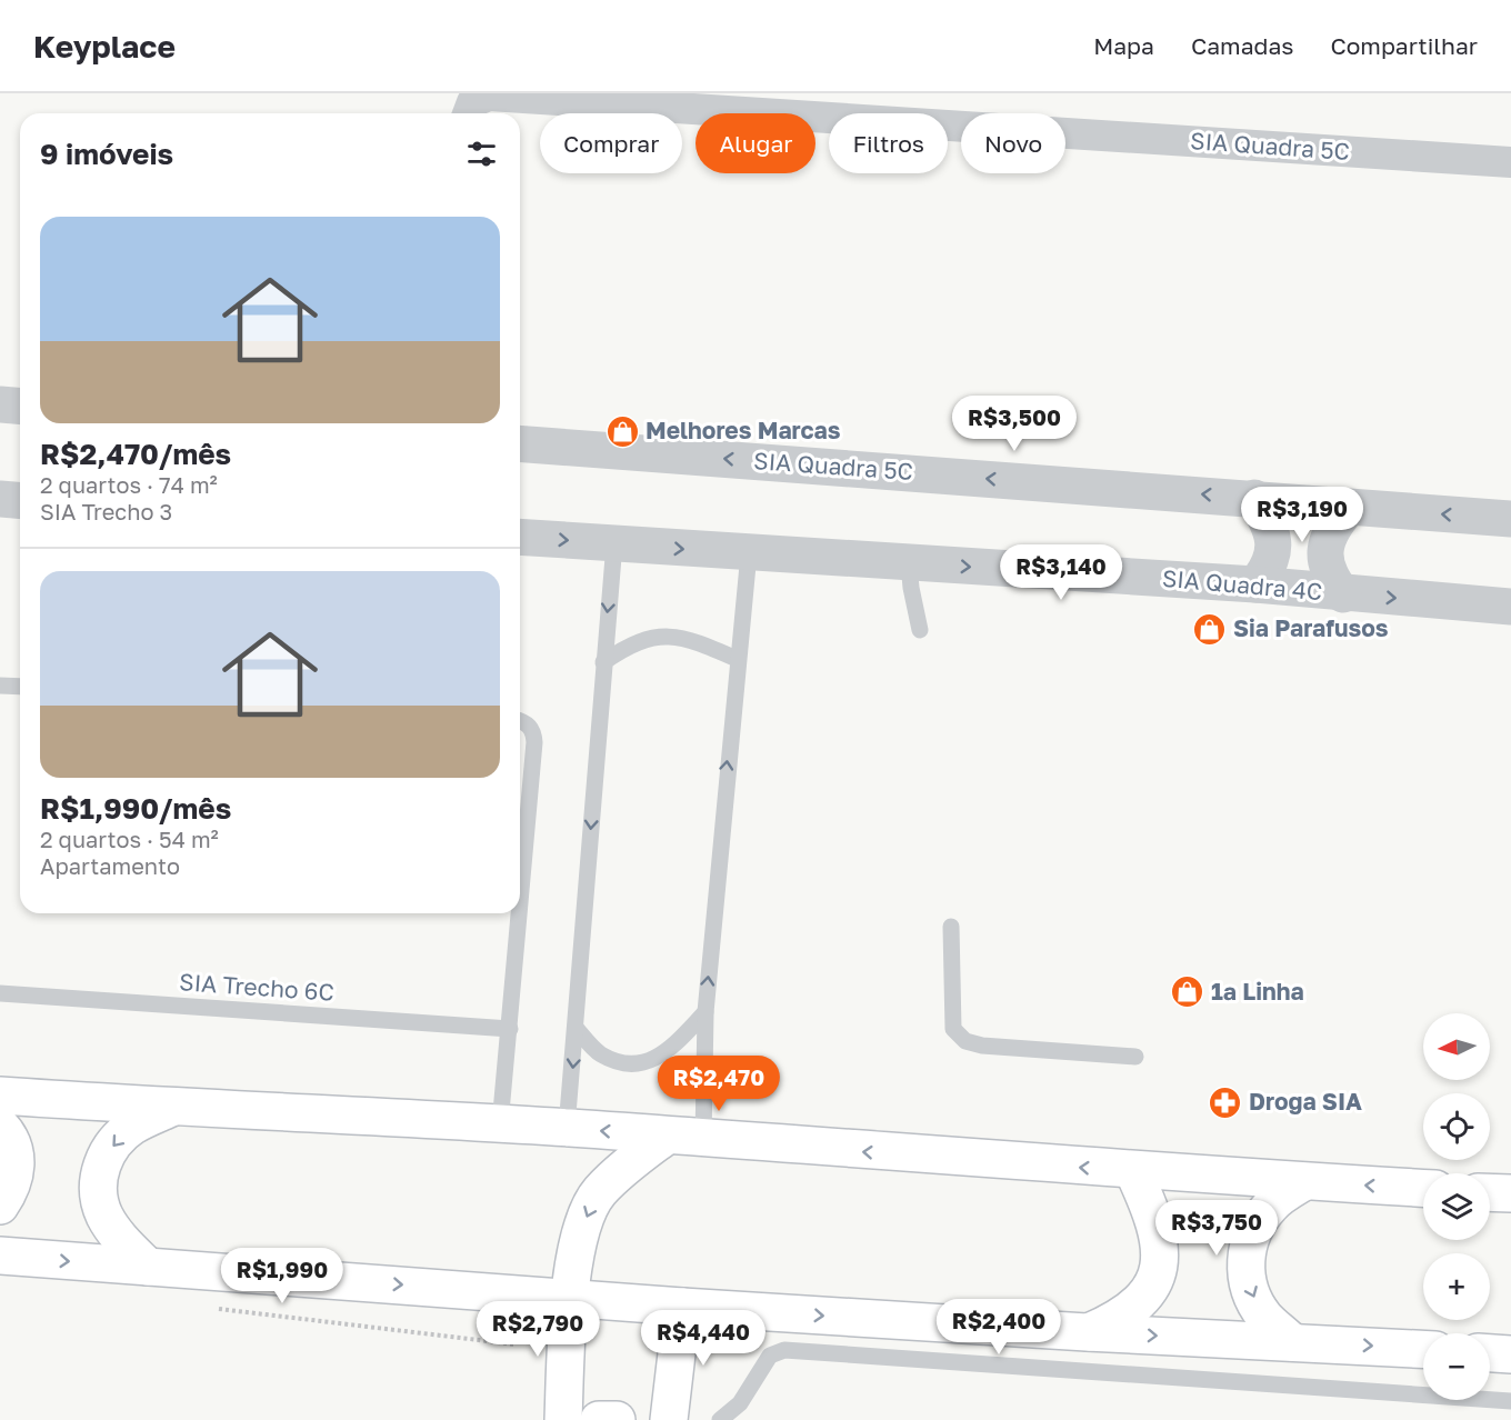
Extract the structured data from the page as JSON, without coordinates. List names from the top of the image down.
{
  "streets": {
    "street": ["SIA Quadra 5C", "SIA Quadra 4C"],
    "lane": ["SIA Trecho 6C"]
  },
  "one_way": ["SIA Quadra 5C", "SIA Quadra 4C"],
  "places": {
    "shop": ["Melhores Marcas", "Sia Parafusos", "1ª Linha"],
    "pharmacy": ["Droga SIA"]
  },
  "north": "left",
  "page": {
    "header": "Keyplace",
    "nav": ["Mapa", "Camadas", "Compartilhar"],
    "chip": [
      "Comprar",
      "Alugar",
      "Filtros",
      "Novo"
    ],
    "heading": "9 imóveis",
    "list": [
      {
        "name": "R$2,470/mês",
        "note": "2 quartos · 74 m² · SIA Trecho 3"
      },
      {
        "name": "R$1,990/mês",
        "note": "2 quartos · 54 m² · Apartamento"
      }
    ],
    "price": [
      "R$3,500",
      "R$3,190",
      "R$3,140",
      "R$2,470",
      "R$3,750",
      "R$1,990",
      "R$2,400",
      "R$2,790",
      "R$4,440"
    ],
    "map_buttons": ["+", "−"]
  }
}
